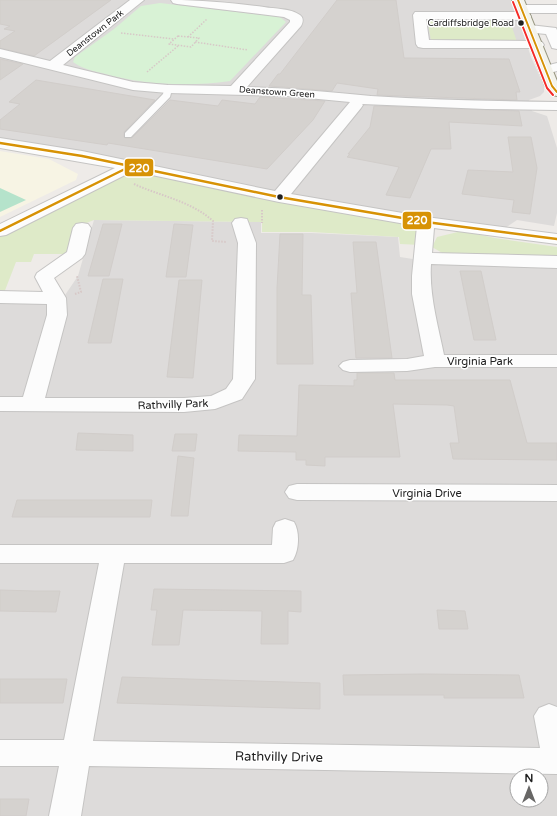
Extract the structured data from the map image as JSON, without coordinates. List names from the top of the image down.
{
  "streets": {
    "street": [
      "Deanstown Park",
      "Deanstown Green",
      "Virginia Park",
      "Rathvilly Park",
      "Virginia Drive",
      "Rathvilly Drive"
    ]
  },
  "crossings": [
    ["Deanstown Park", "Deanstown Green"]
  ],
  "places": ["Cardiffsbridge Road"],
  "lines": ["transit line 220"],
  "north": "top"
}
